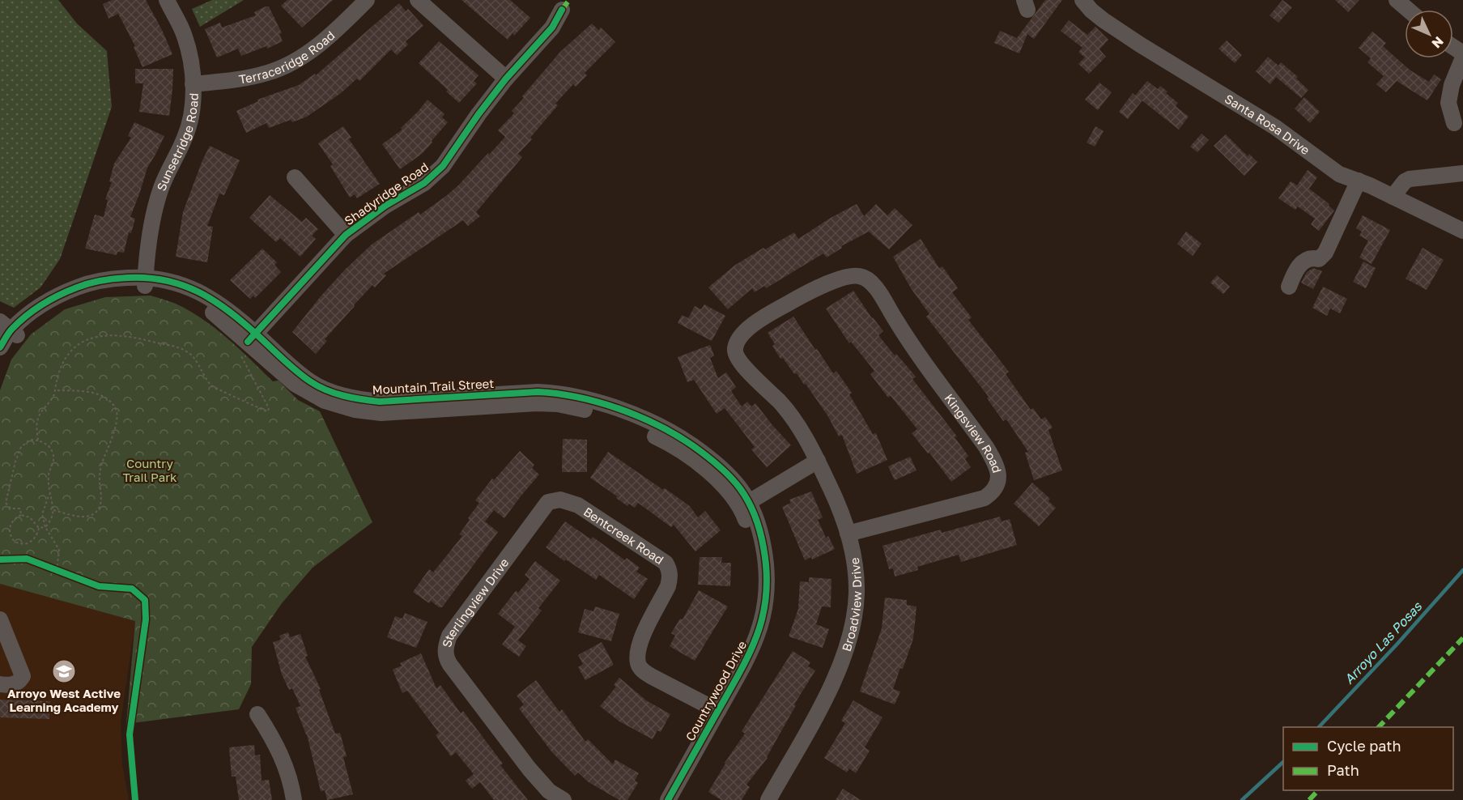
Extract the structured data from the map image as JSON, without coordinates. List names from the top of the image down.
{
  "streets": {
    "street": [
      "Terraceridge Road",
      "Santa Rosa Drive",
      "Sunsetridge Road",
      "Shadyridge Road",
      "Mountain Trail Street",
      "Kingsview Road",
      "Bentcreek Road",
      "Sterlingview Drive",
      "Broadview Drive",
      "Countrywood Drive"
    ]
  },
  "crossings": [
    ["Terraceridge Road", "Sunsetridge Road"],
    ["Sunsetridge Road", "Mountain Trail Street"],
    ["Shadyridge Road", "Mountain Trail Street"],
    ["Mountain Trail Street", "Countrywood Drive"],
    ["Kingsview Road", "Broadview Drive"],
    ["Bentcreek Road", "Sterlingview Drive"],
    ["Bentcreek Road", "Countrywood Drive"]
  ],
  "water": ["Arroyo Las Posas"],
  "parks": ["Country Trail Park"],
  "places": {
    "school or university": ["Arroyo West Active Learning Academy"]
  },
  "legend": ["Cycle path", "Path"],
  "north": "bottom right"
}
